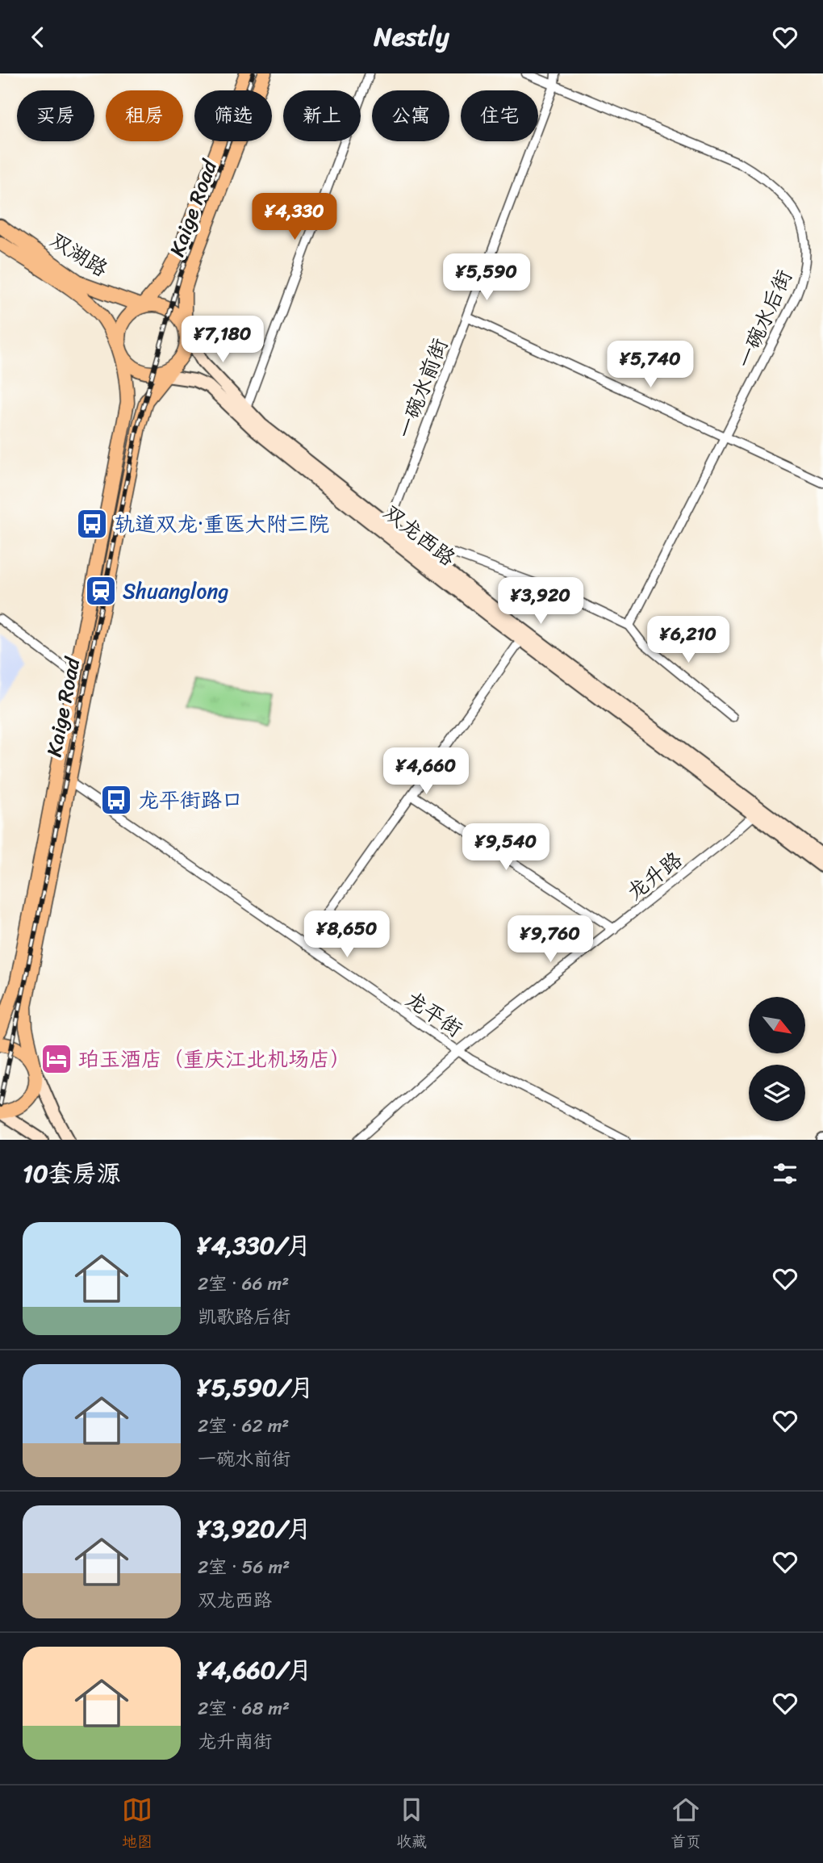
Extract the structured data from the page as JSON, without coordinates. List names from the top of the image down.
{
  "streets": {
    "main road": ["Kaige Road", "双湖路", "双龙西路"],
    "street": [
      "一碗水后街",
      "一碗水前街",
      "龙升路",
      "龙平街"
    ]
  },
  "crossings": [
    ["Kaige Road", "双湖路"],
    ["Kaige Road", "双龙西路"],
    ["Kaige Road", "龙平街"],
    ["双湖路", "双龙西路"],
    ["一碗水后街", "一碗水前街"],
    ["一碗水前街", "双龙西路"],
    ["双龙西路", "龙升路"],
    ["龙升路", "龙平街"]
  ],
  "places": {
    "bus stop": ["轨道双龙·重医大附三院", "龙平街路口"],
    "station": ["Shuanglong"],
    "hotel": ["珀玉酒店（重庆江北机场店）"]
  },
  "north": "bottom right",
  "page": {
    "header": "Nestly",
    "chip": [
      "买房",
      "租房",
      "筛选",
      "新上",
      "公寓",
      "住宅"
    ],
    "price": [
      "¥4,330",
      "¥5,590",
      "¥7,180",
      "¥5,740",
      "¥3,920",
      "¥6,210",
      "¥4,660",
      "¥9,540",
      "¥8,650",
      "¥9,760"
    ],
    "heading": "10套房源",
    "list": [
      {
        "name": "¥4,330/月",
        "note": "2室 · 66 m² · 凯歌路后街"
      },
      {
        "name": "¥5,590/月",
        "note": "2室 · 62 m² · 一碗水前街"
      },
      {
        "name": "¥3,920/月",
        "note": "2室 · 56 m² · 双龙西路"
      },
      {
        "name": "¥4,660/月",
        "note": "2室 · 68 m² · 龙升南街"
      }
    ],
    "tabs": ["地图", "收藏", "首页"]
  }
}
